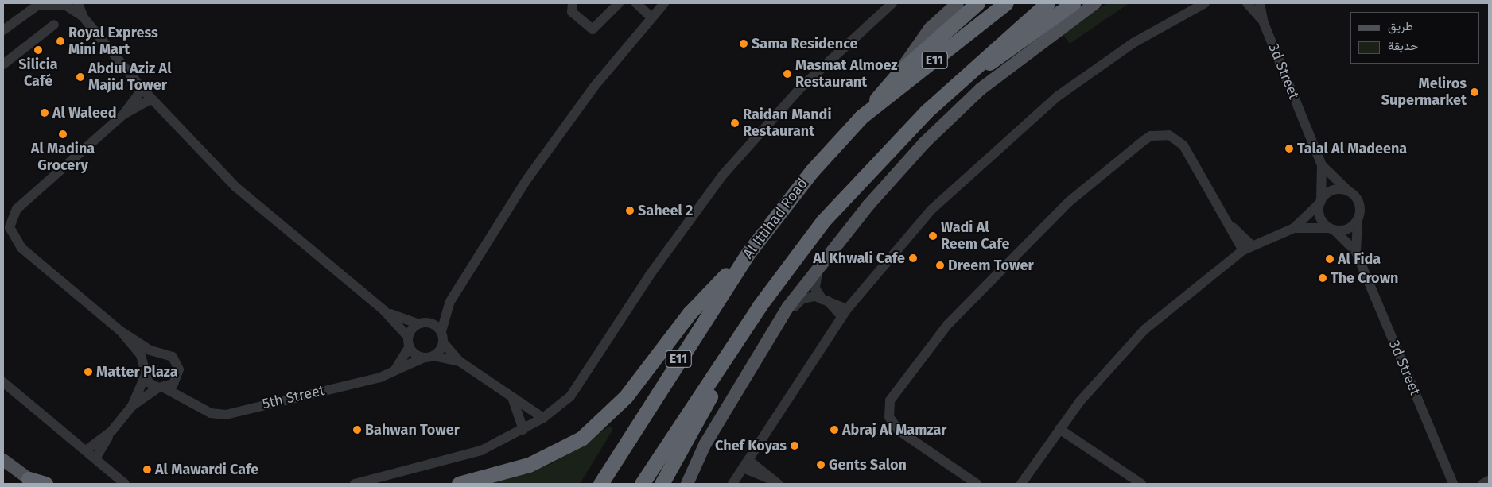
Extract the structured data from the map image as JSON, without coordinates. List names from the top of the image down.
{
  "streets": {
    "highway": ["E11", "Al Ittihad Road"],
    "street": ["3d Street", "5th Street"]
  },
  "places": [
    "Royal Express Mini Mart",
    "Sama Residence",
    "Silicia Café",
    "Masmat Almoez Restaurant",
    "Abdul Aziz Al Majid Tower",
    "Meliros Supermarket",
    "Al Waleed",
    "Raidan Mandi Restaurant",
    "Al Madina Grocery",
    "Talal Al Madeena",
    "Saheel 2",
    "Wadi Al Reem Cafe",
    "Al Khwali Cafe",
    "Al Fida",
    "Dreem Tower",
    "The Crown",
    "Matter Plaza",
    "Bahwan Tower",
    "Abraj Al Mamzar",
    "Chef Koyas",
    "Gents Salon",
    "Al Mawardi Cafe"
  ],
  "legend": ["طريق", "حديقة"]
}
